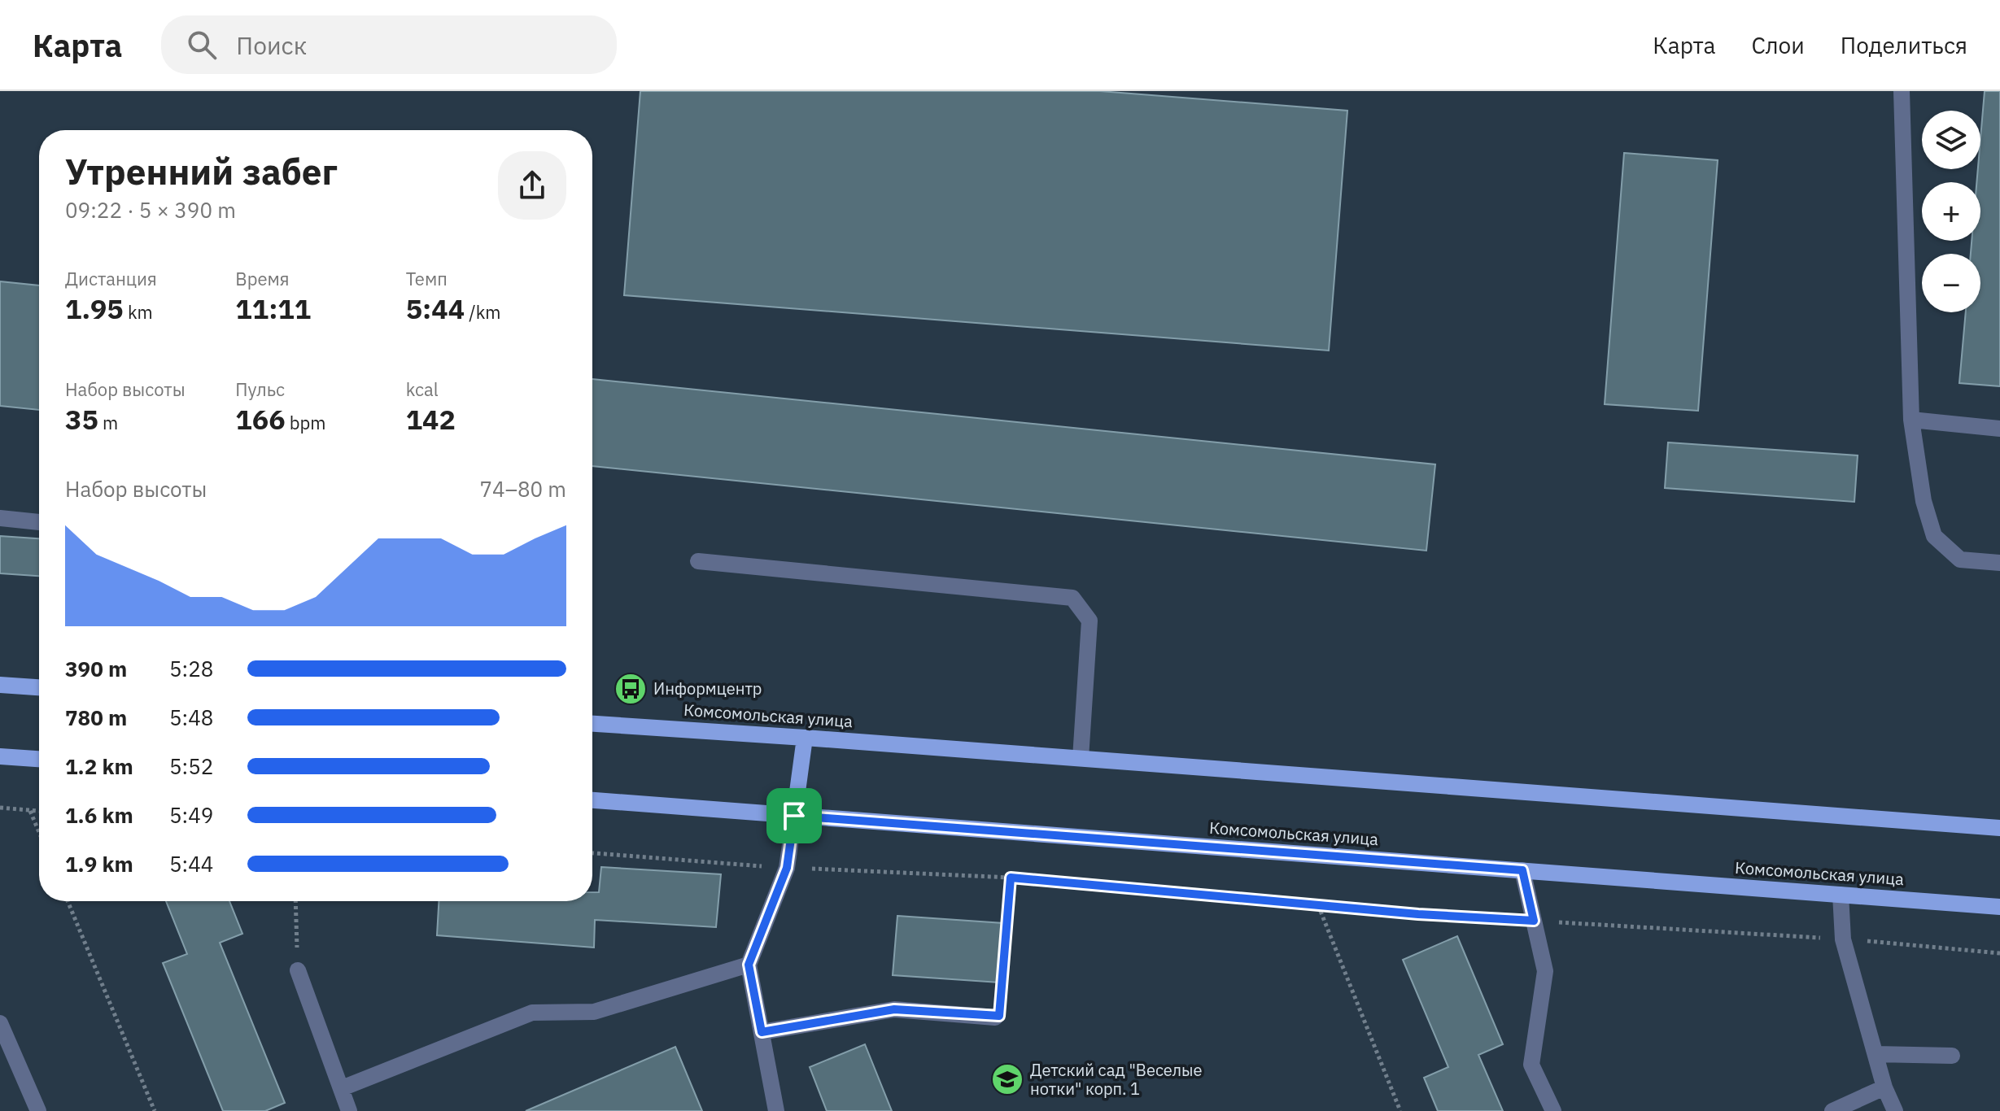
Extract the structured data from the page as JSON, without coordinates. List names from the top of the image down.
{
  "streets": {
    "main road": ["Комсомольская улица"]
  },
  "places": {
    "bus stop": ["Информцентр"],
    "school or university": ["Детский сад \"Веселые нотки\" корп. 1"]
  },
  "page": {
    "header": "Карта",
    "search": "Поиск",
    "nav": ["Карта", "Слои", "Поделиться"],
    "map_buttons": ["+", "−"],
    "heading": ["Утренний забег", "09:22 · 5 × 390 m"],
    "stats": [
      ["Дистанция", "1.95 km"],
      ["Время", "11:11"],
      ["Темп", "5:44 /km"],
      ["Набор высоты", "35 m"],
      ["Пульс", "166 bpm"],
      ["kcal", "142"]
    ],
    "chart": ["Набор высоты", "74–80 m"],
    "list": [
      {
        "name": "390 m",
        "note": "5:28"
      },
      {
        "name": "780 m",
        "note": "5:48"
      },
      {
        "name": "1.2 km",
        "note": "5:52"
      },
      {
        "name": "1.6 km",
        "note": "5:49"
      },
      {
        "name": "1.9 km",
        "note": "5:44"
      }
    ]
  }
}
